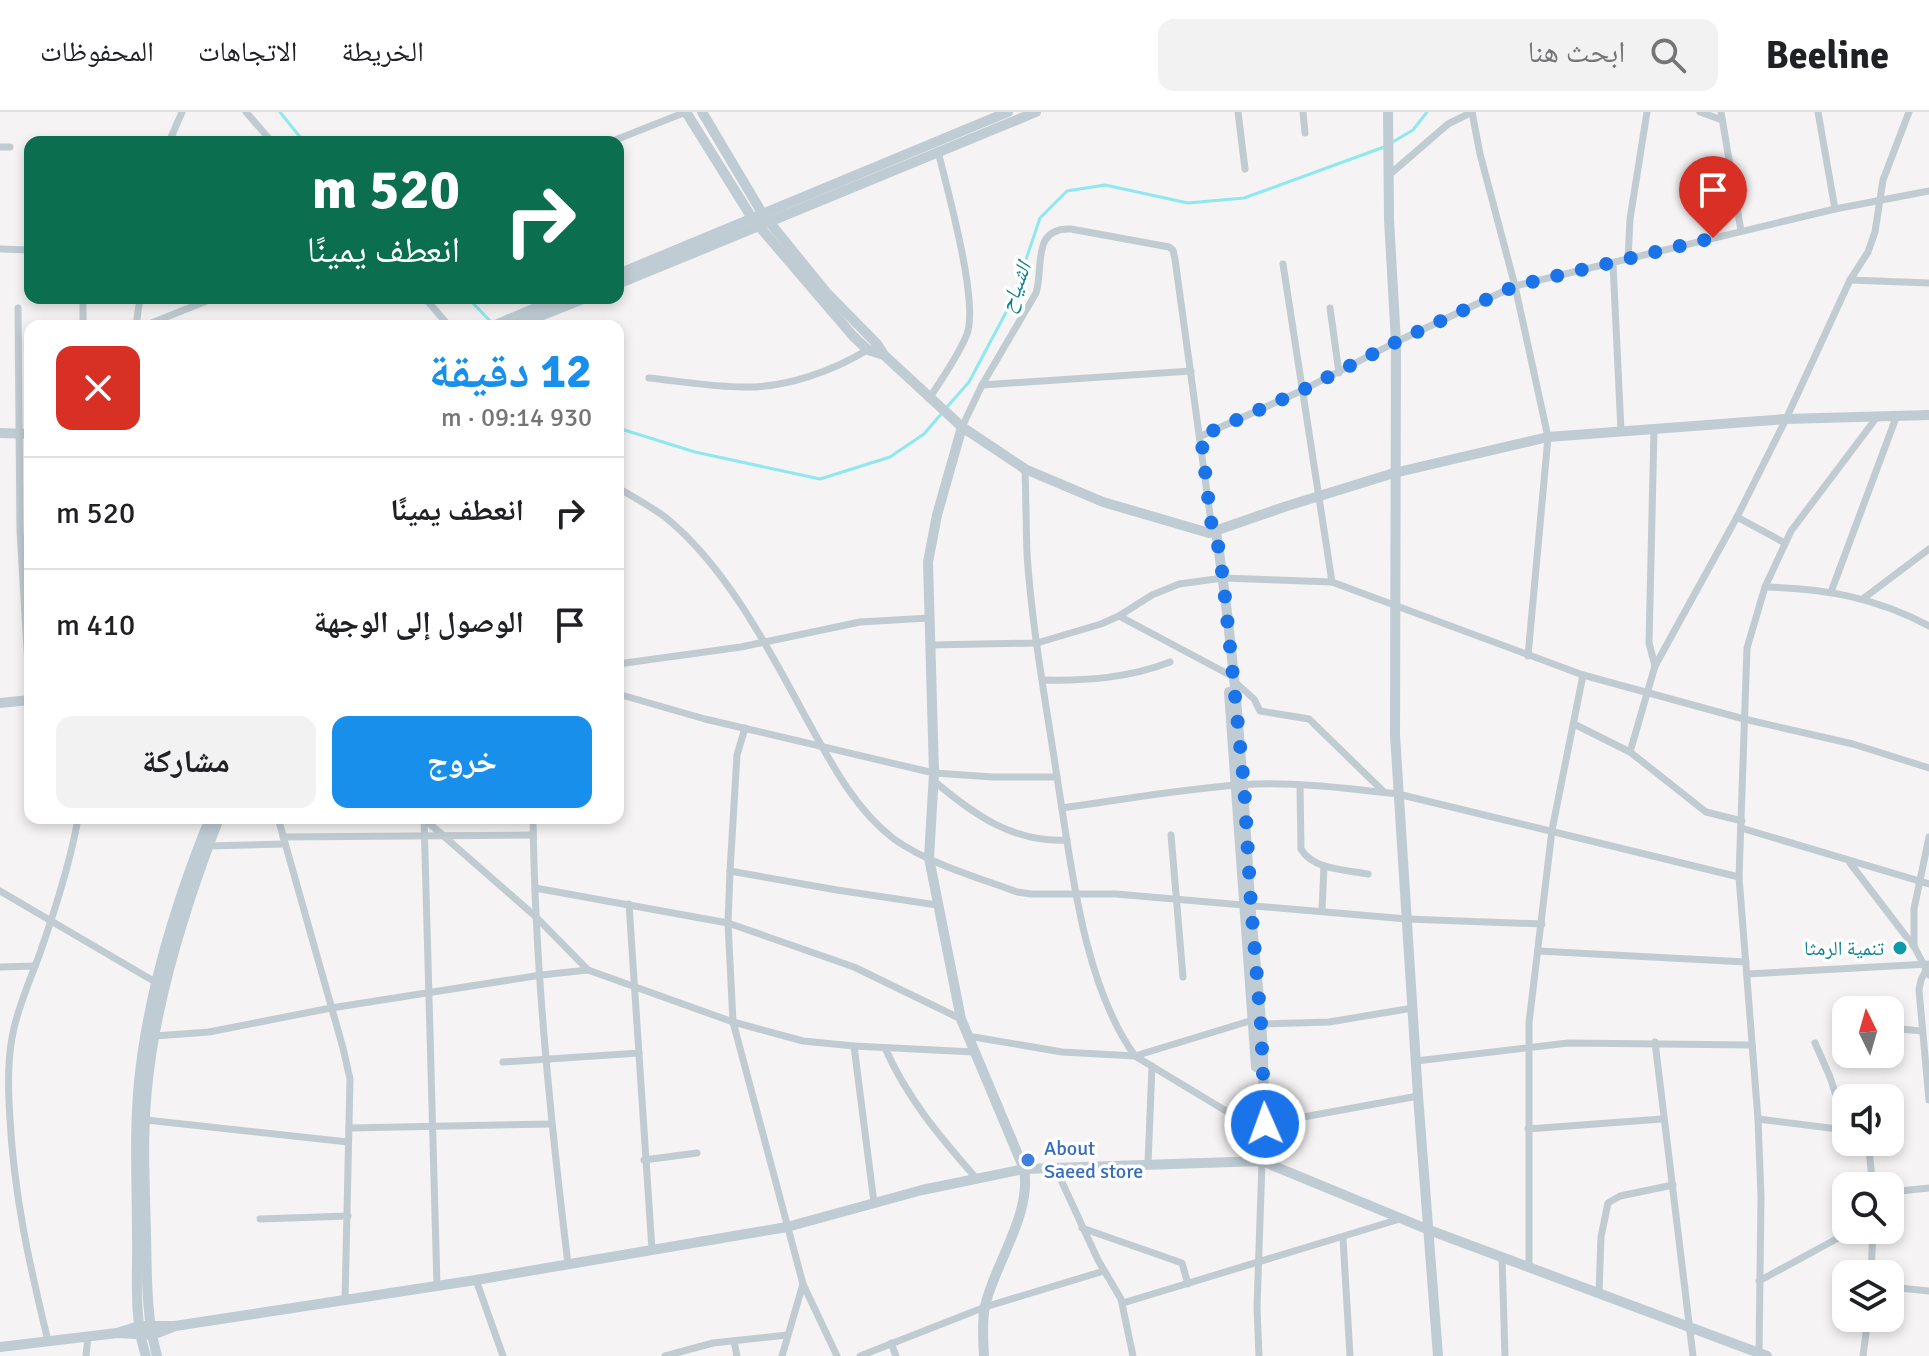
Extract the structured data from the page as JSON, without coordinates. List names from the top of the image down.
{
  "water": ["الشياح"],
  "places": ["تنمية الرمثا", "About Saeed store"],
  "north": "top",
  "page": {
    "header": "Beeline",
    "search": "ابحث هنا",
    "nav": ["الخريطة", "الاتجاهات", "المحفوظات"],
    "turn": ["520 m", "انعطف يمينًا"],
    "heading": ["12 دقيقة", "930 m · 09:14"],
    "list": [
      {
        "name": "انعطف يمينًا",
        "value": "520 m"
      },
      {
        "name": "الوصول إلى الوجهة",
        "value": "410 m"
      }
    ],
    "buttons": ["خروج", "مشاركة"]
  }
}
